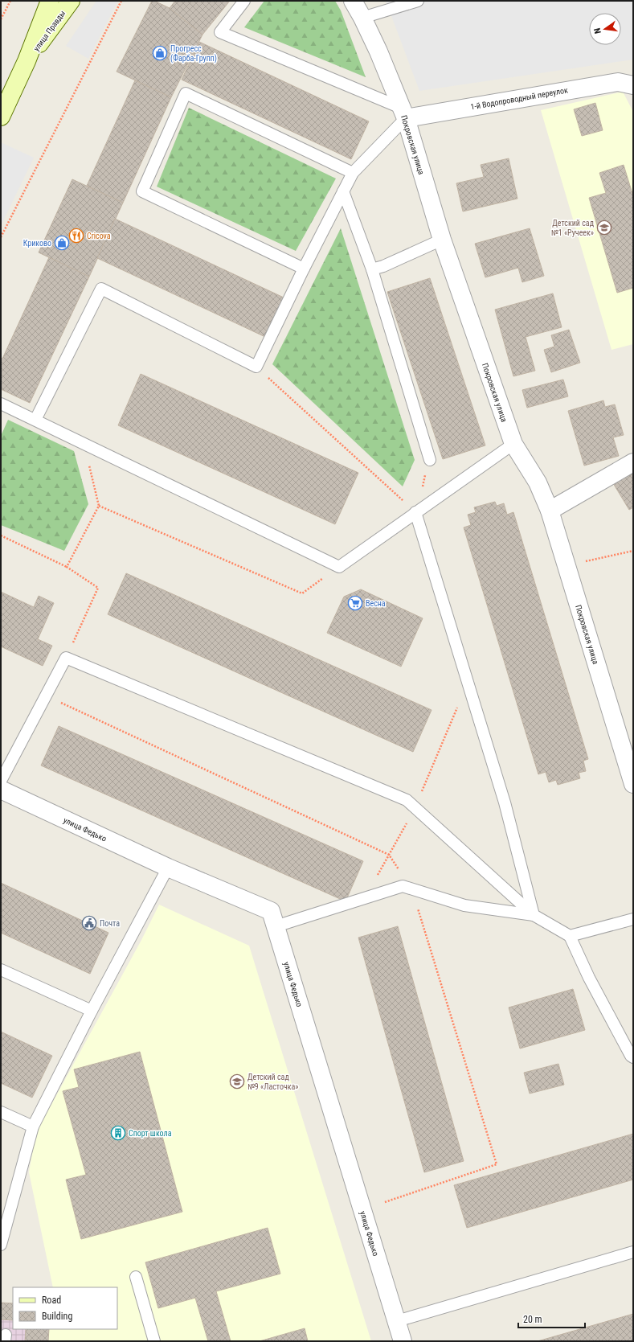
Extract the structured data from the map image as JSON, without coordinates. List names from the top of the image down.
{
  "streets": {
    "main road": ["улица Правды"],
    "street": ["1-й Водопроводный переулок", "Покровская улица", "улица Федько"]
  },
  "crossings": [
    ["1-й Водопроводный переулок", "Покровская улица"]
  ],
  "places": {
    "shop": ["Прогресс (Фарба-Групп)", "Криково"],
    "school or university": ["Детский сад №1 «Ручеек»", "Детский сад №9 «Ласточка»"],
    "restaurant": ["Cricova"],
    "supermarket": ["Весна"],
    "public building": ["Почта"],
    "building": ["Спорт школа"]
  },
  "legend": ["Road", "Building"],
  "scale_bar": "20 m",
  "north": "left"
}
